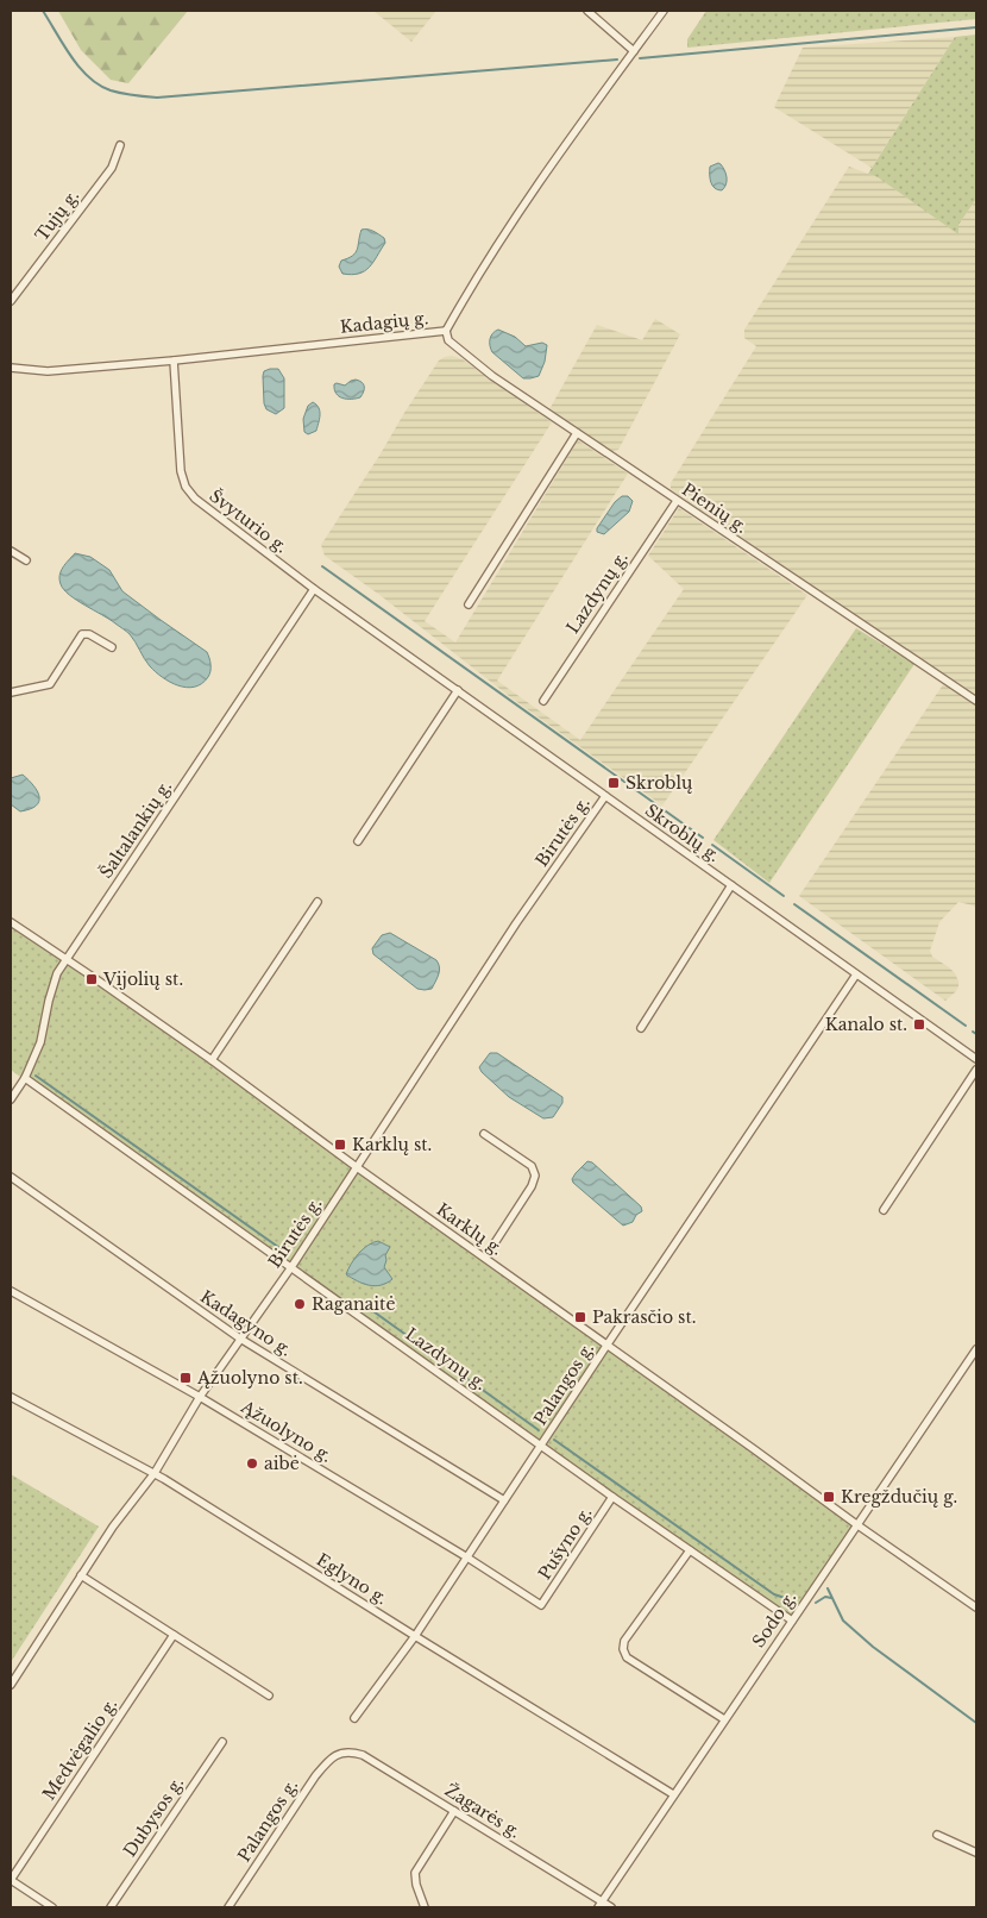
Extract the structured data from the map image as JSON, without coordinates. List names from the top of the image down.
{
  "streets": {
    "street": [
      "Tujų g.",
      "Kadagių g.",
      "Pienių g.",
      "Švyturio g.",
      "Lazdynų g.",
      "Šaltalankių g.",
      "Birutės g.",
      "Skroblų g.",
      "Karklų g.",
      "Kadagyno g.",
      "Palangos g.",
      "Ąžuolyno g.",
      "Pušyno g.",
      "Eglyno g.",
      "Sodo g.",
      "Medvėgalio g.",
      "Žagarės g.",
      "Dubysos g."
    ]
  },
  "crossings": [
    ["Kadagių g.", "Pienių g."],
    ["Kadagių g.", "Švyturio g."],
    ["Pienių g.", "Lazdynų g."],
    ["Švyturio g.", "Šaltalankių g."],
    ["Švyturio g.", "Skroblų g."],
    ["Lazdynų g.", "Šaltalankių g."],
    ["Lazdynų g.", "Birutės g."],
    ["Lazdynų g.", "Palangos g."],
    ["Lazdynų g.", "Pušyno g."],
    ["Lazdynų g.", "Sodo g."],
    ["Šaltalankių g.", "Skroblų g."],
    ["Šaltalankių g.", "Karklų g."],
    ["Birutės g.", "Skroblų g."],
    ["Birutės g.", "Karklų g."],
    ["Birutės g.", "Kadagyno g."],
    ["Birutės g.", "Ąžuolyno g."],
    ["Birutės g.", "Eglyno g."],
    ["Skroblų g.", "Palangos g."],
    ["Karklų g.", "Palangos g."],
    ["Karklų g.", "Sodo g."],
    ["Kadagyno g.", "Palangos g."],
    ["Palangos g.", "Ąžuolyno g."],
    ["Palangos g.", "Eglyno g."],
    ["Palangos g.", "Žagarės g."],
    ["Ąžuolyno g.", "Pušyno g."],
    ["Eglyno g.", "Sodo g."],
    ["Sodo g.", "Žagarės g."]
  ],
  "places": {
    "transit": [
      "Skroblų",
      "Vijolių st.",
      "Kanalo st.",
      "Karklų st.",
      "Pakrasčio st.",
      "Ąžuolyno st.",
      "Kregždučių g."
    ],
    "other": ["Raganaitė", "aibė"]
  }
}
